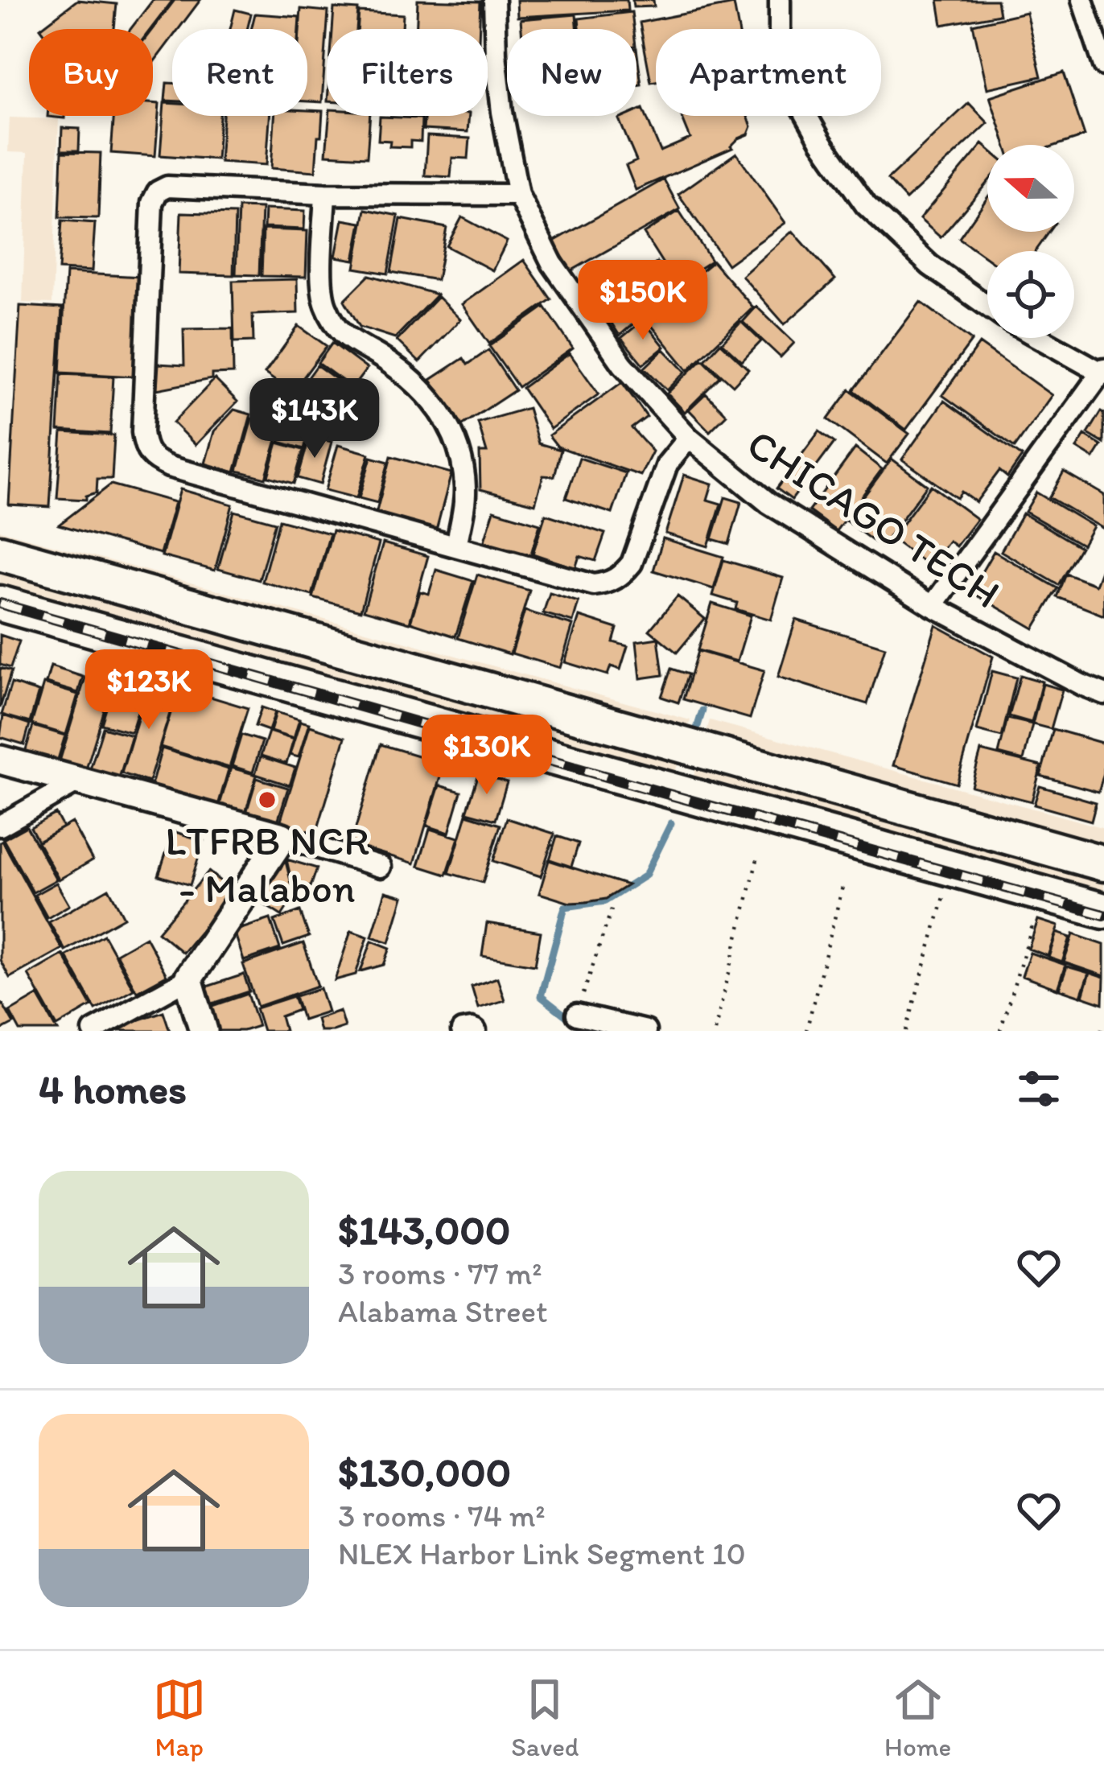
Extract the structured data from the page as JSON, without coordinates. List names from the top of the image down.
{
  "streets": {
    "street": ["CHICAGO TECH"]
  },
  "places": ["LTFRB NCR - Malabon"],
  "north": "left",
  "page": {
    "chip": [
      "Buy",
      "Rent",
      "Filters",
      "New",
      "Apartment"
    ],
    "price": [
      "$150K",
      "$143K",
      "$123K",
      "$130K"
    ],
    "heading": "4 homes",
    "list": [
      {
        "name": "$143,000",
        "note": "3 rooms · 77 m² · Alabama Street"
      },
      {
        "name": "$130,000",
        "note": "3 rooms · 74 m² · NLEX Harbor Link Segment 10"
      }
    ],
    "tabs": ["Map", "Saved", "Home"]
  }
}
